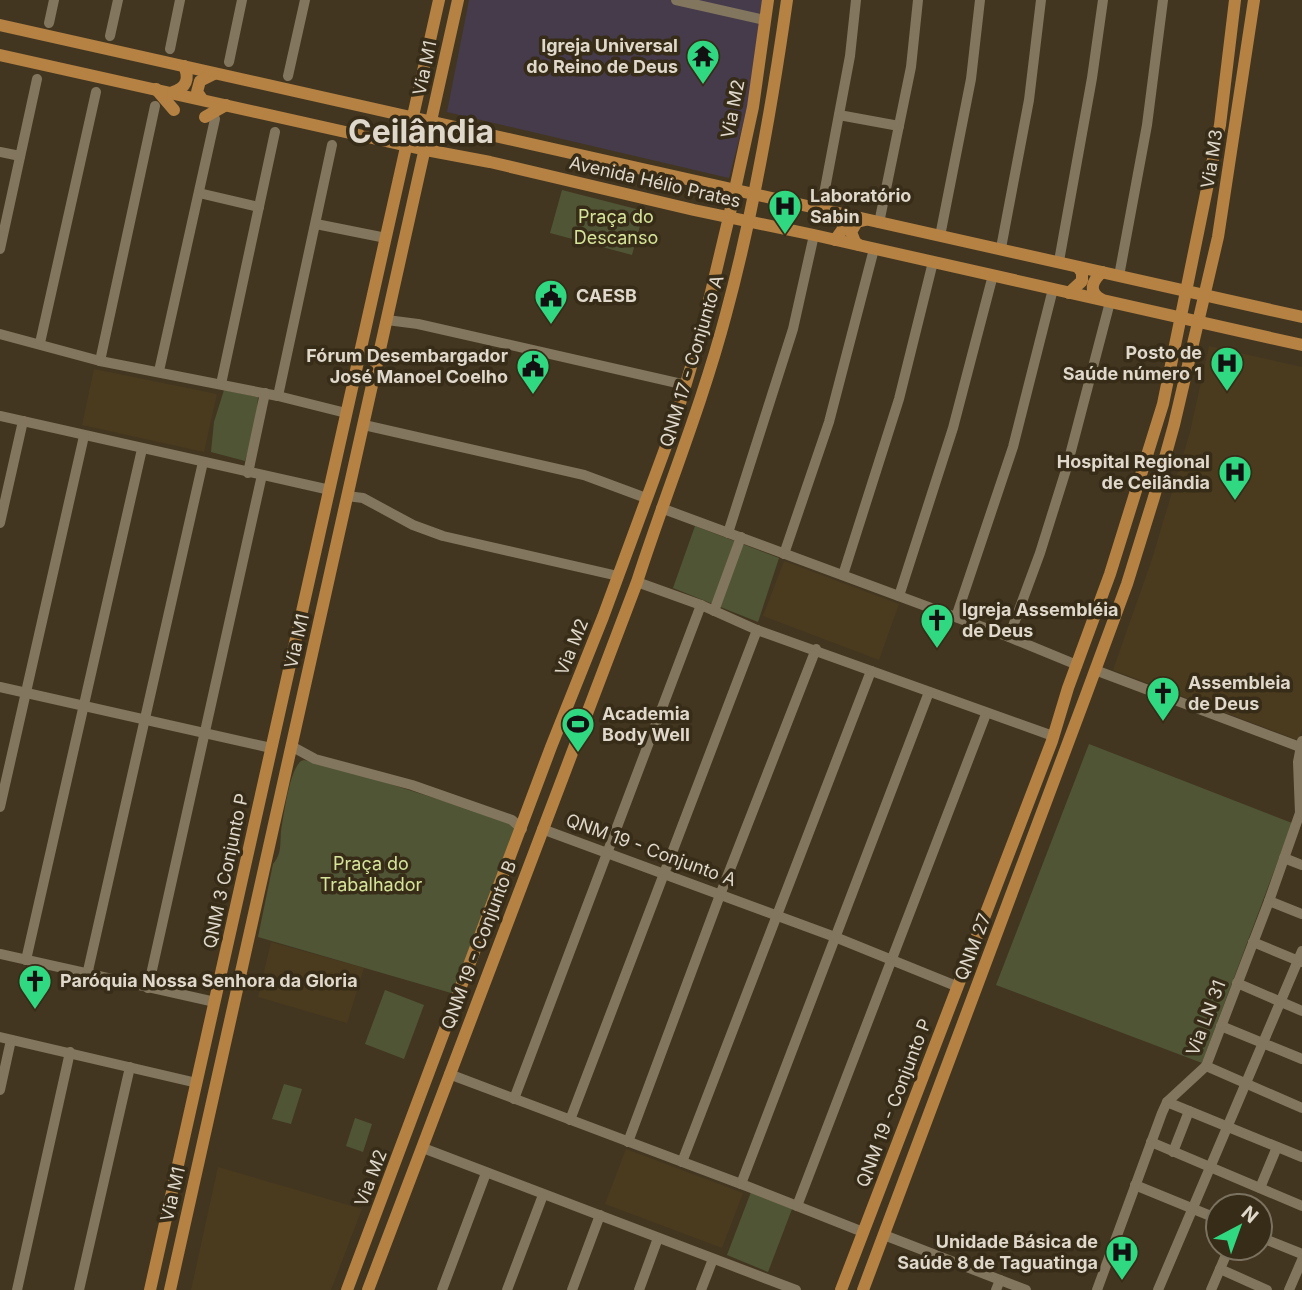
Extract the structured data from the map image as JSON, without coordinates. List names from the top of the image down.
{
  "streets": {
    "main road": [
      "Via M1",
      "Via M2",
      "Via M3",
      "Avenida Hélio Prates",
      "QNM 17 - Conjunto A",
      "QNM 19 - Conjunto A",
      "QNM 3 Conjunto P",
      "QNM 19 - Conjunto B",
      "QNM 27",
      "QNM 19 - Conjunto P"
    ],
    "street": ["Via LN 31"]
  },
  "crossings": [
    ["Via M1", "Avenida Hélio Prates"],
    ["Via M1", "QNM 3 Conjunto P"],
    ["Via M2", "Avenida Hélio Prates"],
    ["Via M3", "Avenida Hélio Prates"],
    ["Via M3", "QNM 27"],
    ["Avenida Hélio Prates", "QNM 17 - Conjunto A"],
    ["Avenida Hélio Prates", "QNM 27"],
    ["QNM 19 - Conjunto A", "QNM 19 - Conjunto B"],
    ["QNM 19 - Conjunto A", "QNM 19 - Conjunto P"]
  ],
  "districts": ["Ceilândia"],
  "parks": ["Praça do Descanso", "Praça do Trabalhador"],
  "places": {
    "temple": ["Igreja Universal do Reino de Deus"],
    "hospital": [
      "Laboratório Sabin",
      "Posto de Saúde número 1",
      "Hospital Regional de Ceilândia",
      "Unidade Básica de Saúde 8 de Taguatinga"
    ],
    "public building": ["CAESB", "Fórum Desembargador José Manoel Coelho"],
    "church": ["Igreja Assembléia de Deus", "Assembleia de Deus", "Paróquia Nossa Senhora da Gloria"],
    "sports": ["Academia Body Well"]
  },
  "north": "top right"
}
